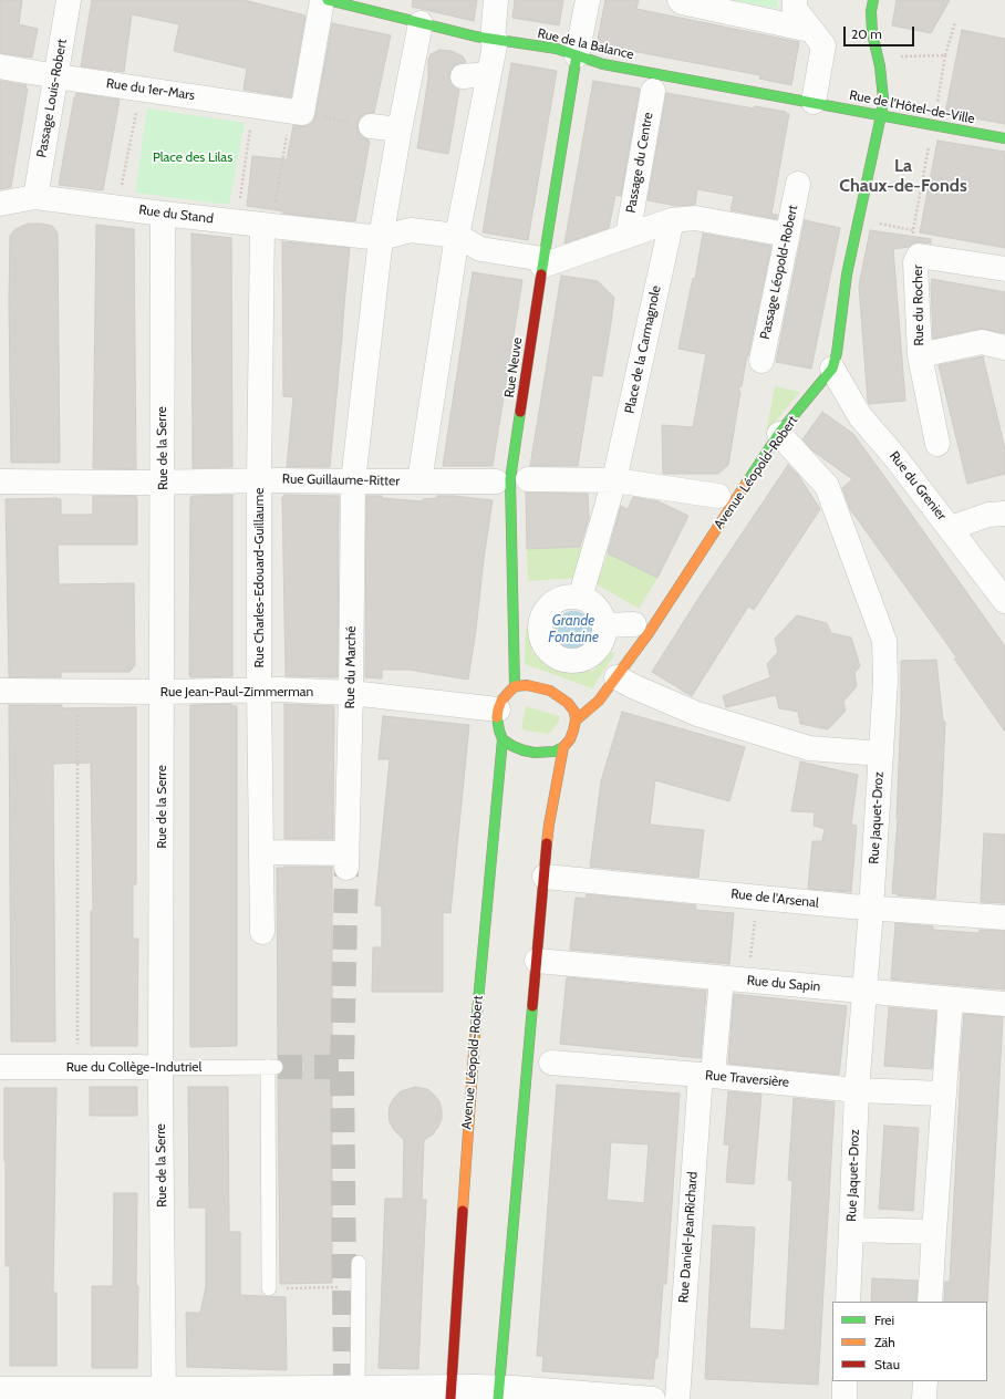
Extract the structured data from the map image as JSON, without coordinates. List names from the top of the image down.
{
  "streets": {
    "main road": [
      "Rue de la Balance",
      "Rue de l'Hôtel-de-Ville",
      "Rue Neuve",
      "Avenue Léopold-Robert"
    ],
    "street": [
      "Rue du 1er-Mars",
      "Passage Louis-Robert",
      "Passage du Centre",
      "Rue du Stand",
      "Passage Léopold-Robert",
      "Rue du Rocher",
      "Place de la Carmagnole",
      "Rue de la Serre",
      "Rue Guillaume-Ritter",
      "Rue du Grenier",
      "Rue Charles-Edouard-Guillaume",
      "Rue du Marché",
      "Rue Jean-Paul-Zimmerman",
      "Rue Jaquet-Droz",
      "Rue de l'Arsenal",
      "Rue du Sapin",
      "Rue du Collège-Indutriel",
      "Rue Traversière",
      "Rue Daniel-JeanRichard"
    ]
  },
  "crossings": [
    ["Rue de la Balance", "Rue de l'Hôtel-de-Ville"],
    ["Rue de la Balance", "Rue Neuve"],
    ["Rue de la Balance", "Rue du Marché"],
    ["Rue du 1er-Mars", "Passage Louis-Robert"],
    ["Passage Louis-Robert", "Rue du Stand"],
    ["Rue de l'Hôtel-de-Ville", "Avenue Léopold-Robert"],
    ["Passage du Centre", "Passage Léopold-Robert"],
    ["Passage du Centre", "Place de la Carmagnole"],
    ["Passage du Centre", "Rue Neuve"],
    ["Rue du Stand", "Rue de la Serre"],
    ["Rue du Stand", "Rue Charles-Edouard-Guillaume"],
    ["Rue du Stand", "Rue du Marché"],
    ["Rue Neuve", "Avenue Léopold-Robert"],
    ["Rue Neuve", "Rue Jean-Paul-Zimmerman"],
    ["Rue de la Serre", "Rue Guillaume-Ritter"],
    ["Rue de la Serre", "Rue Jean-Paul-Zimmerman"],
    ["Rue de la Serre", "Rue du Collège-Indutriel"],
    ["Avenue Léopold-Robert", "Rue du Grenier"],
    ["Avenue Léopold-Robert", "Rue Jean-Paul-Zimmerman"],
    ["Avenue Léopold-Robert", "Rue Jaquet-Droz"],
    ["Rue Guillaume-Ritter", "Rue Charles-Edouard-Guillaume"],
    ["Rue Guillaume-Ritter", "Rue du Marché"],
    ["Rue Charles-Edouard-Guillaume", "Rue du Marché"],
    ["Rue Charles-Edouard-Guillaume", "Rue Jean-Paul-Zimmerman"],
    ["Rue du Marché", "Rue Jean-Paul-Zimmerman"],
    ["Rue Jaquet-Droz", "Rue de l'Arsenal"],
    ["Rue Jaquet-Droz", "Rue du Sapin"],
    ["Rue Jaquet-Droz", "Rue Traversière"],
    ["Rue du Sapin", "Rue Daniel-JeanRichard"],
    ["Rue Traversière", "Rue Daniel-JeanRichard"]
  ],
  "districts": ["La Chaux-de-Fonds"],
  "water": ["Grande Fontaine"],
  "parks": ["Place des Lilas"],
  "legend": ["Frei", "Zäh", "Stau"],
  "scale_bar": "20 m"
}
